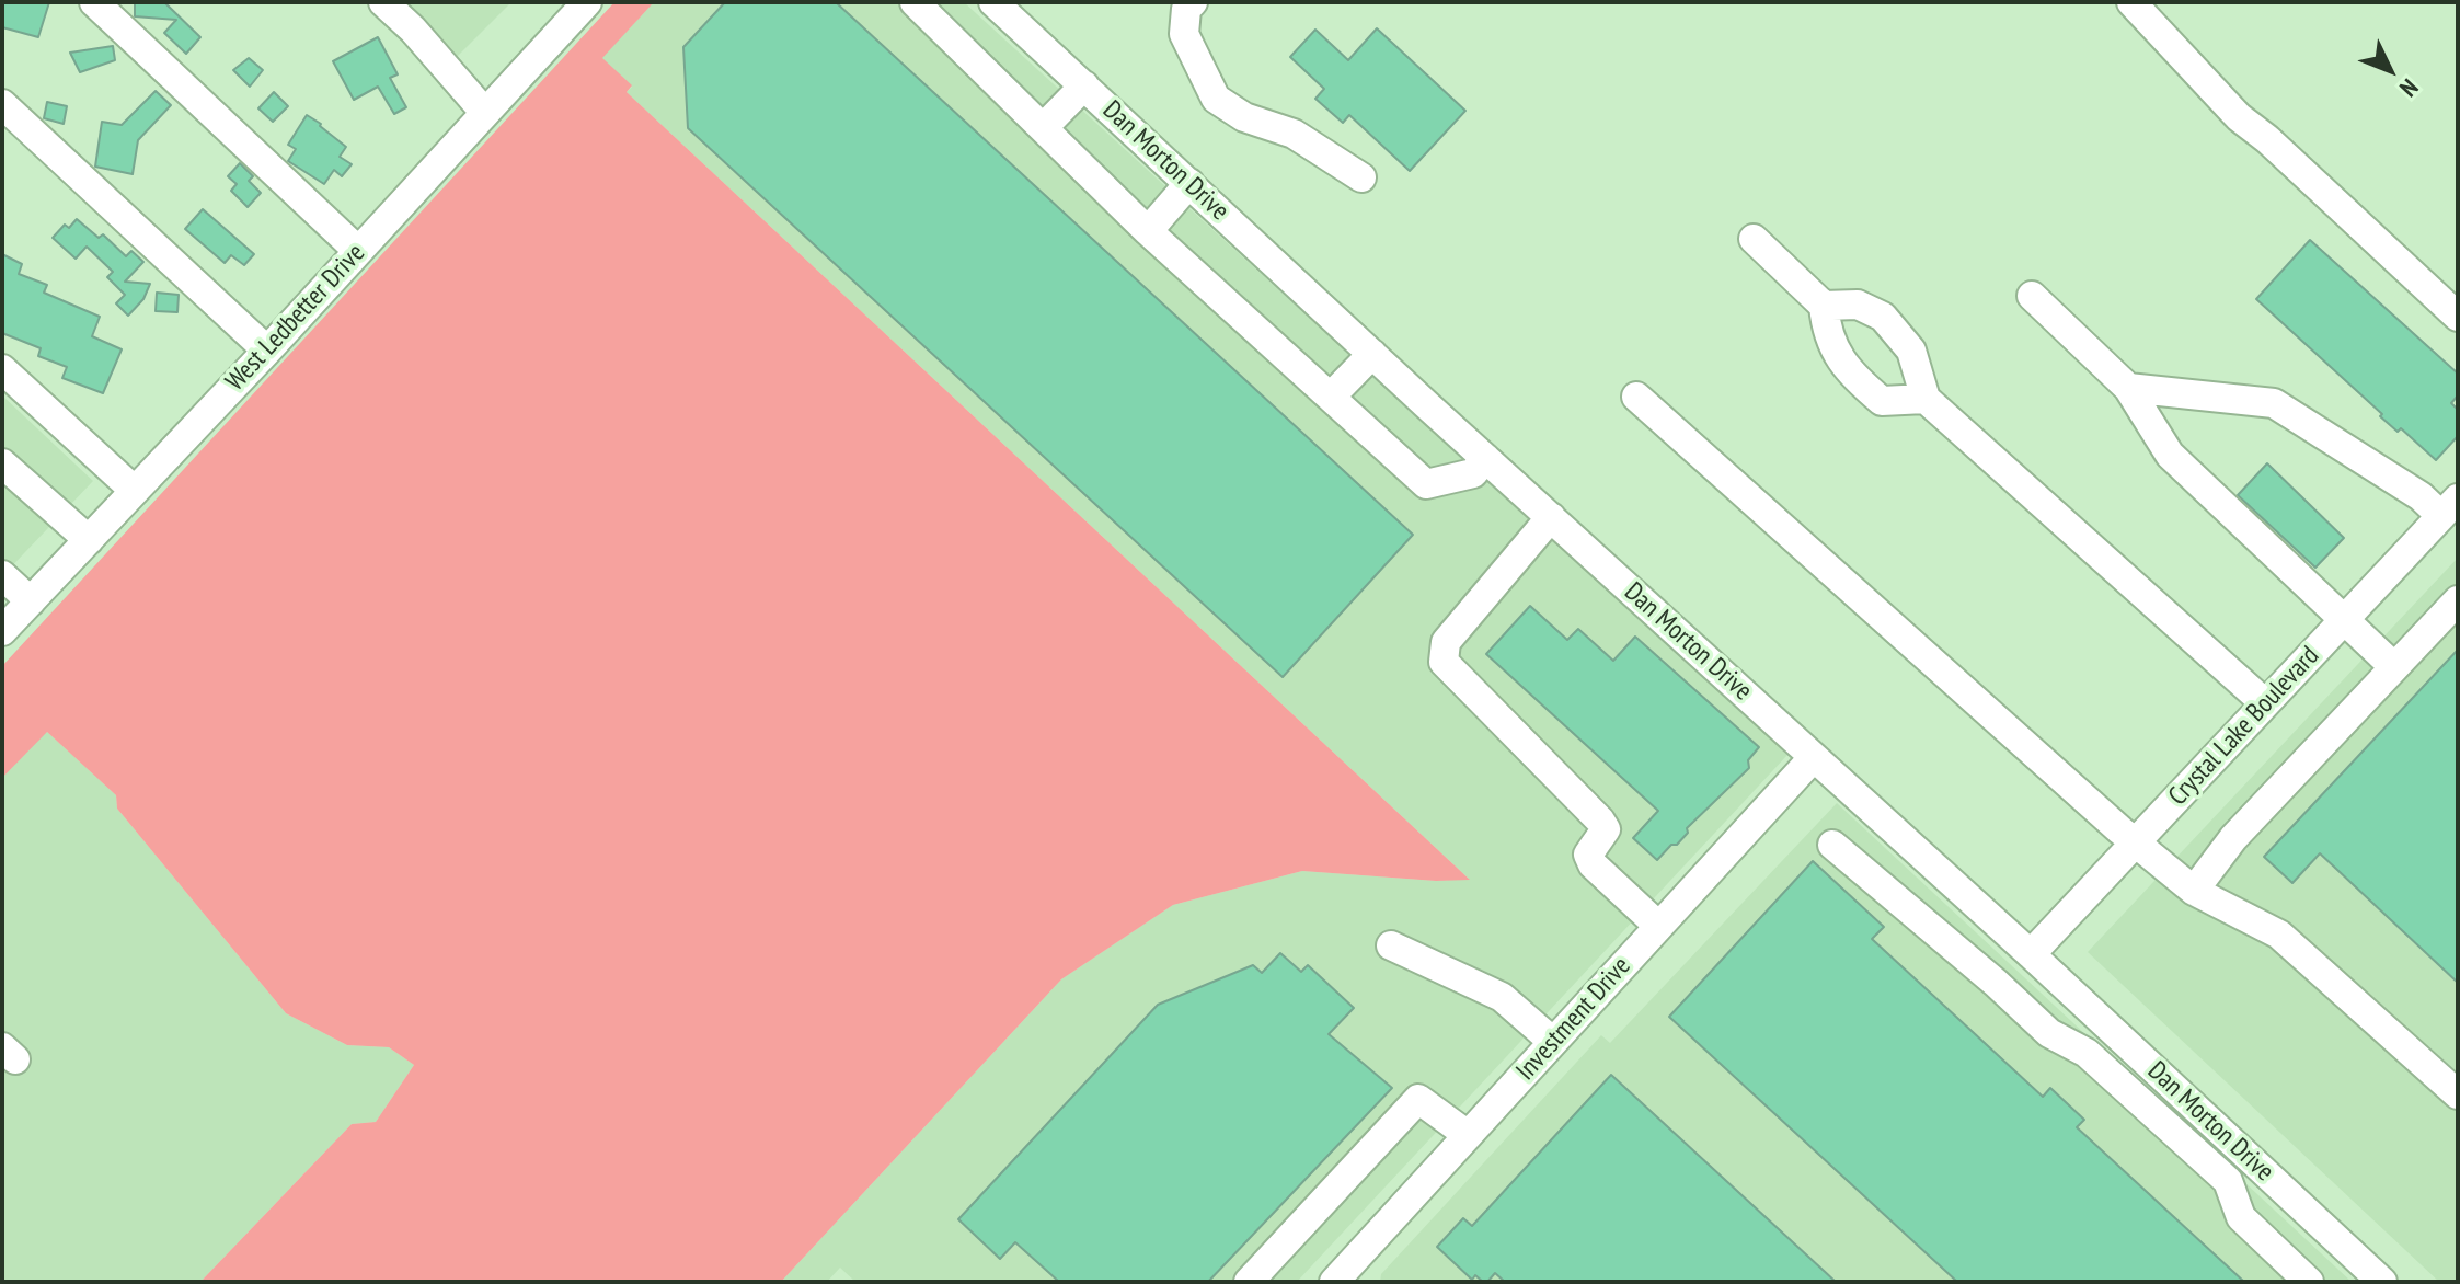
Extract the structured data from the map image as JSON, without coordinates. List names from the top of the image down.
{
  "streets": {
    "street": [
      "Dan Morton Drive",
      "West Ledbetter Drive",
      "Crystal Lake Boulevard",
      "Investment Drive"
    ]
  },
  "crossings": [
    ["Dan Morton Drive", "Crystal Lake Boulevard"],
    ["Dan Morton Drive", "Investment Drive"]
  ],
  "north": "bottom right"
}
